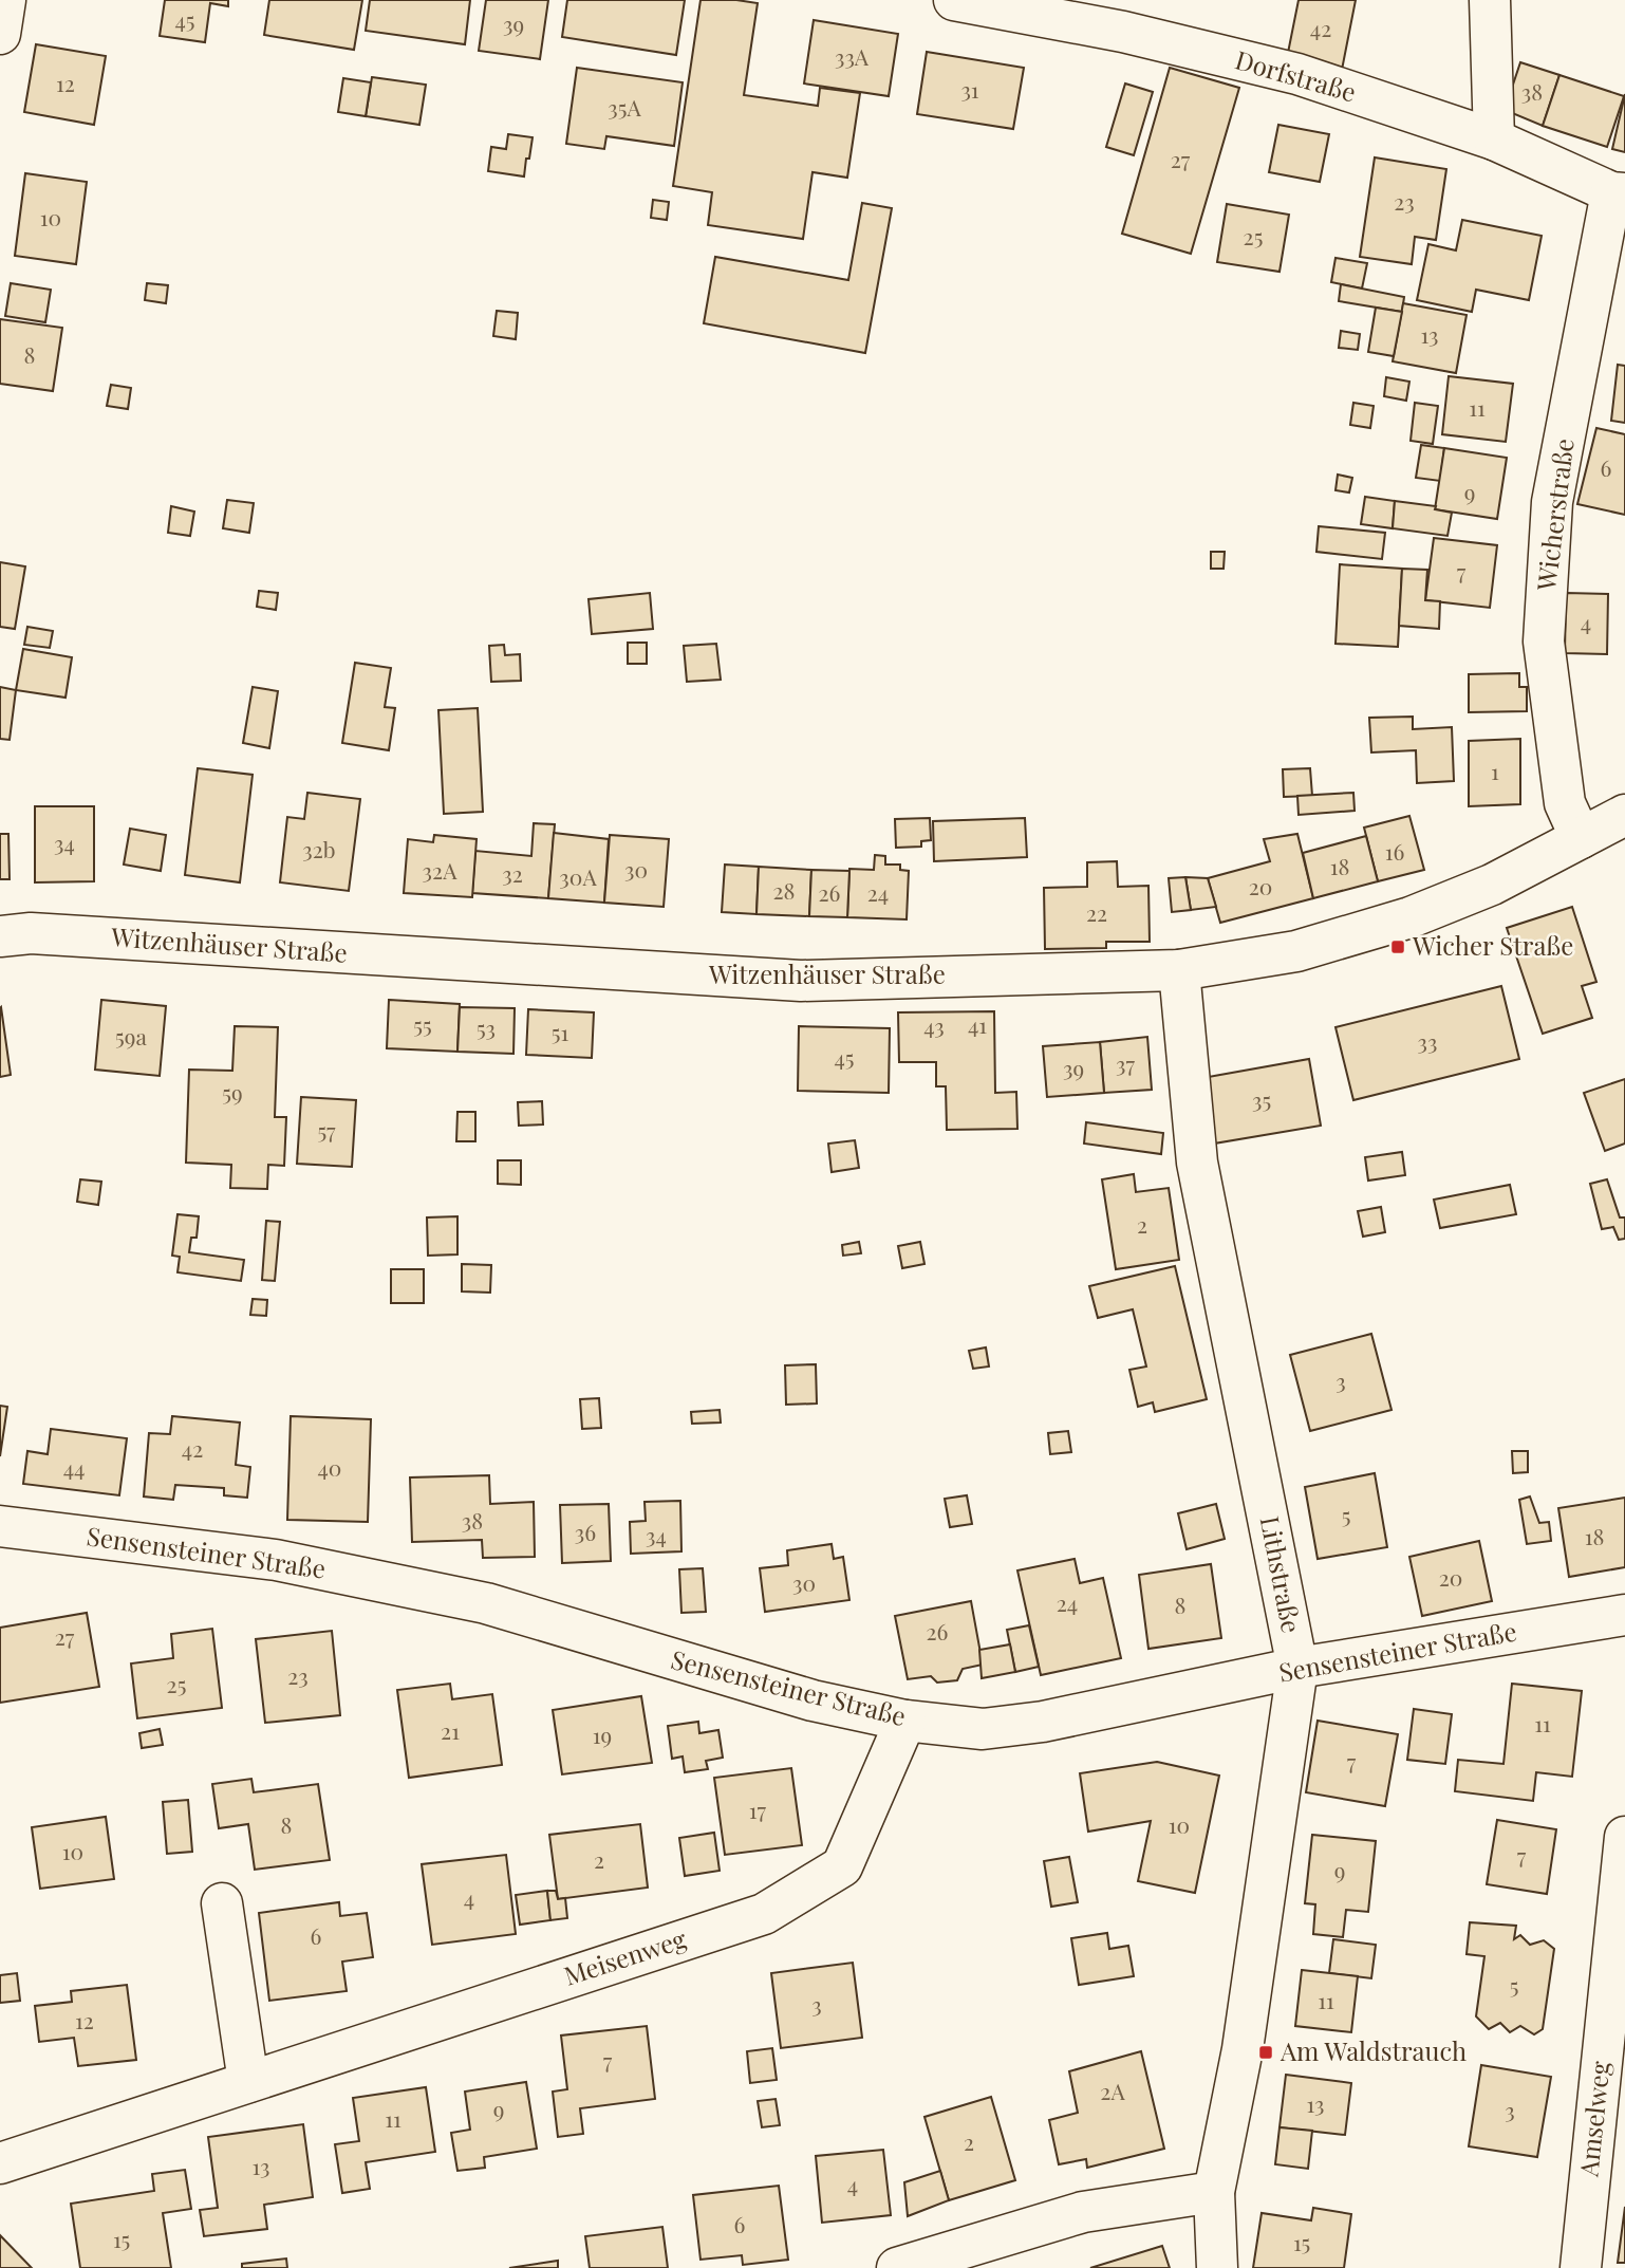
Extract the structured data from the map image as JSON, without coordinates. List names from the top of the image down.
{
  "streets": {
    "street": [
      "Dorfstraße",
      "Wicherstraße",
      "Witzenhäuser Straße",
      "Sensensteiner Straße",
      "Lithstraße",
      "Meisenweg",
      "Amselweg"
    ]
  },
  "crossings": [
    ["Dorfstraße", "Wicherstraße"],
    ["Wicherstraße", "Witzenhäuser Straße"],
    ["Witzenhäuser Straße", "Lithstraße"],
    ["Sensensteiner Straße", "Lithstraße"],
    ["Sensensteiner Straße", "Meisenweg"]
  ],
  "places": {
    "transit": ["Wicher Straße", "Am Waldstrauch"]
  },
  "house_numbers": [
    "45",
    "39",
    "42",
    "33A",
    "12",
    "31",
    "38",
    "35A",
    "27",
    "23",
    "10",
    "25",
    "13",
    "8",
    "11",
    "6",
    "9",
    "7",
    "4",
    "1",
    "34",
    "32b",
    "16",
    "18",
    "30",
    "32A",
    "32",
    "30A",
    "20",
    "28",
    "26",
    "24",
    "22",
    "55",
    "41",
    "43",
    "53",
    "51",
    "59a",
    "33",
    "45",
    "37",
    "39",
    "59",
    "35",
    "57",
    "2",
    "3",
    "42",
    "44",
    "40",
    "5",
    "38",
    "36",
    "34",
    "18",
    "20",
    "30",
    "24",
    "8",
    "26",
    "27",
    "23",
    "25",
    "11",
    "21",
    "19",
    "7",
    "17",
    "8",
    "10",
    "10",
    "7",
    "2",
    "9",
    "4",
    "6",
    "5",
    "11",
    "3",
    "12",
    "7",
    "2A",
    "13",
    "9",
    "3",
    "11",
    "2",
    "13",
    "4",
    "6",
    "15",
    "15"
  ]
}
